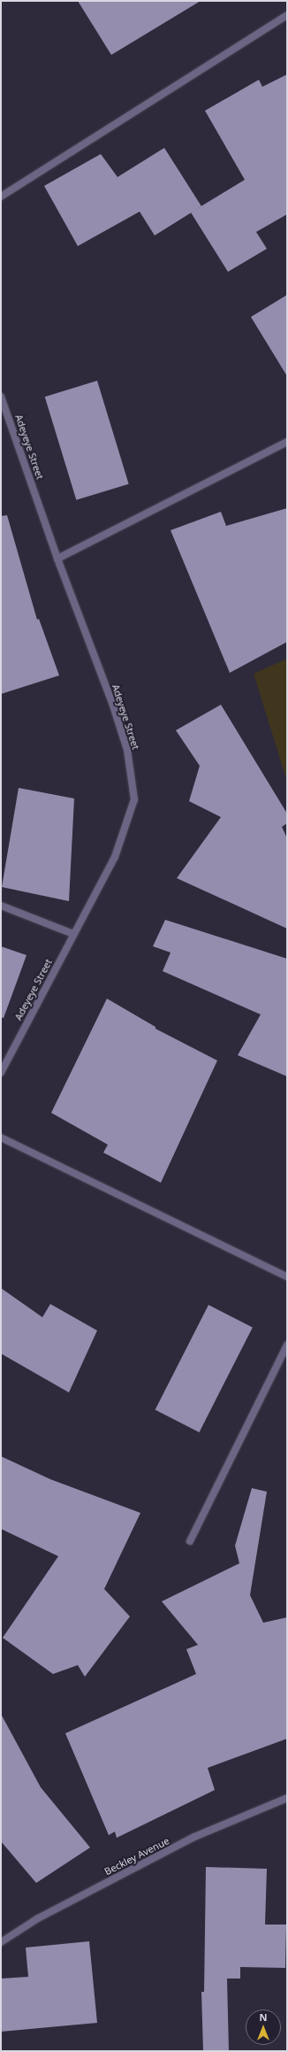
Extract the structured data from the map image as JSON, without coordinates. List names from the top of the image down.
{
  "streets": {
    "street": ["Adeyeye Street", "Beckley Avenue"]
  },
  "north": "top"
}
